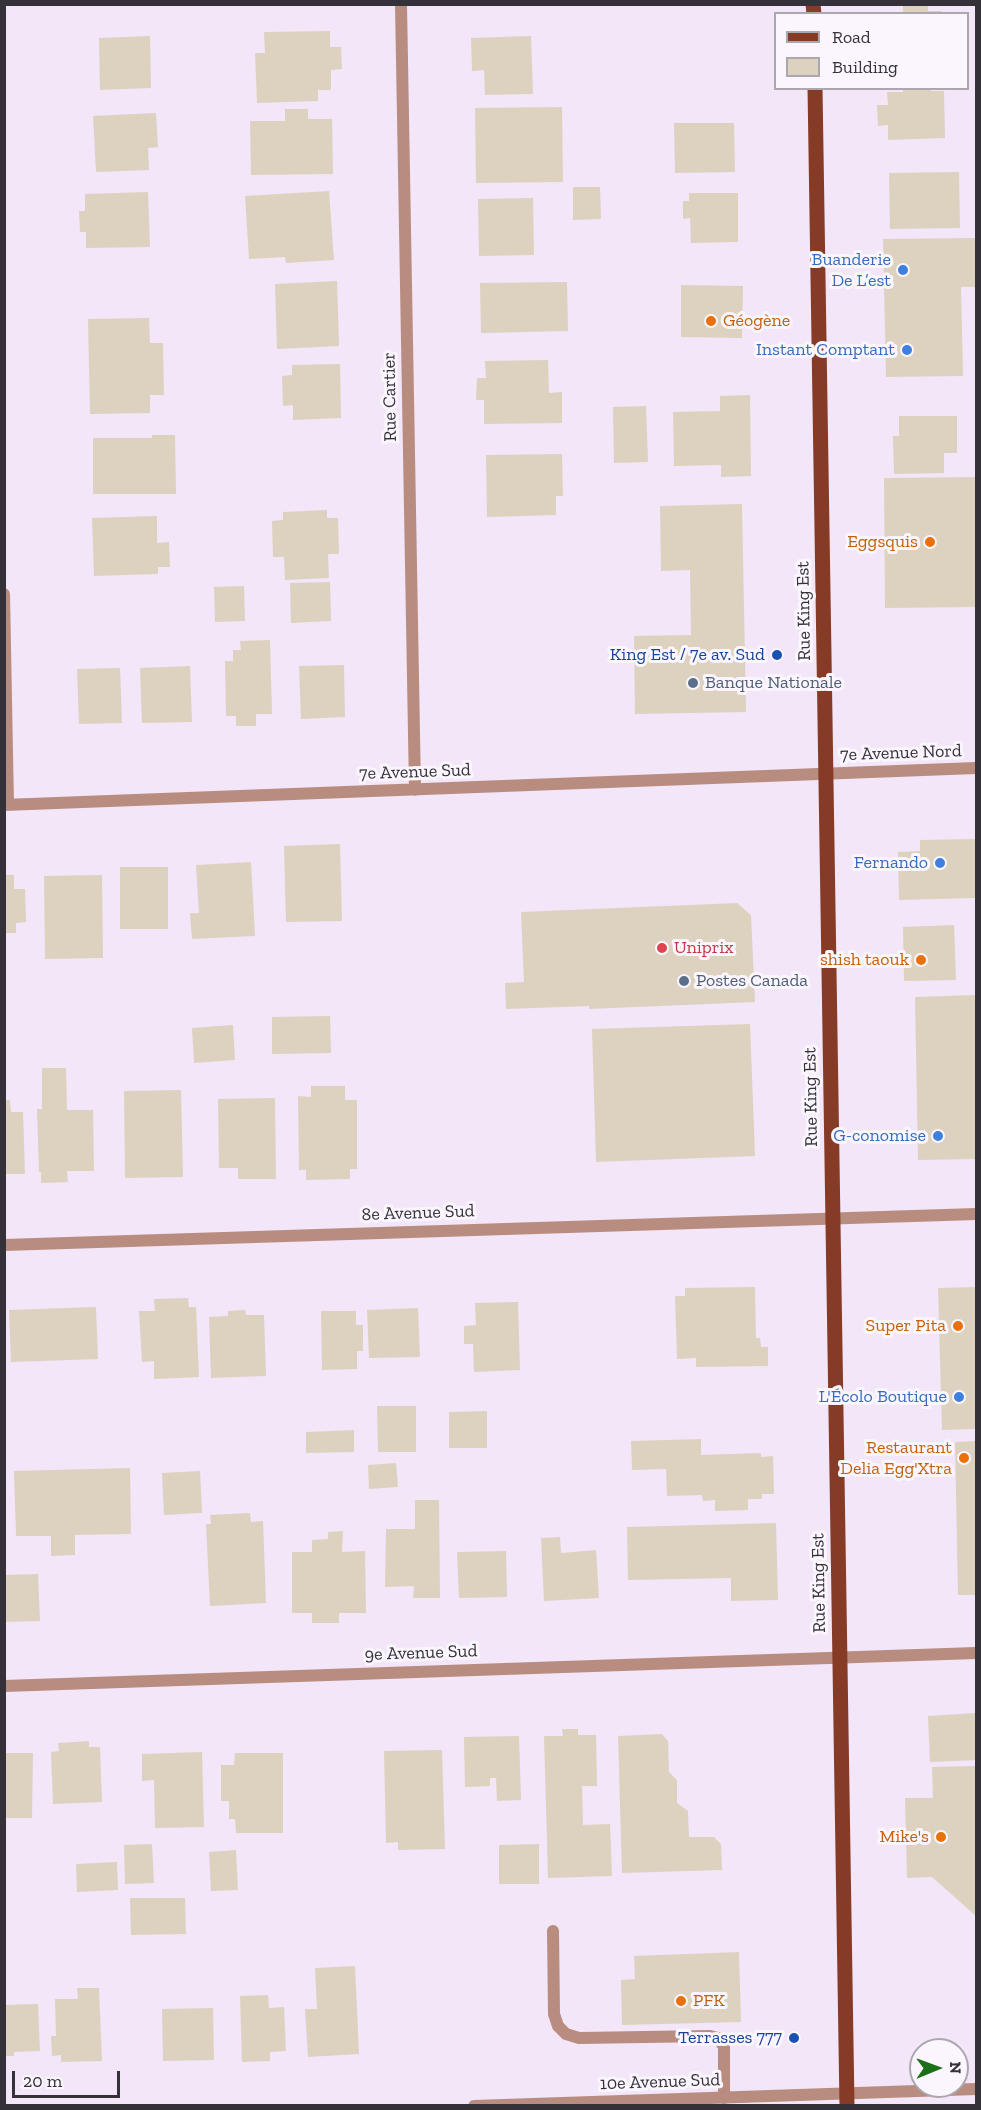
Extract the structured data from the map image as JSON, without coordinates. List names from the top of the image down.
{
  "streets": {
    "main road": ["Rue King Est"],
    "street": [
      "Rue Cartier",
      "7e Avenue Nord",
      "7e Avenue Sud",
      "8e Avenue Sud",
      "9e Avenue Sud",
      "10e Avenue Sud"
    ]
  },
  "crossings": [
    ["Rue Cartier", "7e Avenue Sud"],
    ["Rue King Est", "7e Avenue Nord"],
    ["Rue King Est", "7e Avenue Sud"],
    ["Rue King Est", "8e Avenue Sud"],
    ["Rue King Est", "9e Avenue Sud"],
    ["Rue King Est", "10e Avenue Sud"],
    ["7e Avenue Nord", "7e Avenue Sud"]
  ],
  "places": [
    "Buanderie De L’est",
    "Géogène",
    "Instant Comptant",
    "Eggsquis",
    "King Est / 7e av. Sud",
    "Banque Nationale",
    "Fernando",
    "Uniprix",
    "shish taouk",
    "Postes Canada",
    "G-conomise",
    "Super Pita",
    "L'Écolo Boutique",
    "Restaurant Delia Egg'Xtra",
    "Mike's",
    "PFK",
    "Terrasses 777"
  ],
  "legend": ["Road", "Building"],
  "scale_bar": "20 m",
  "north": "right"
}
